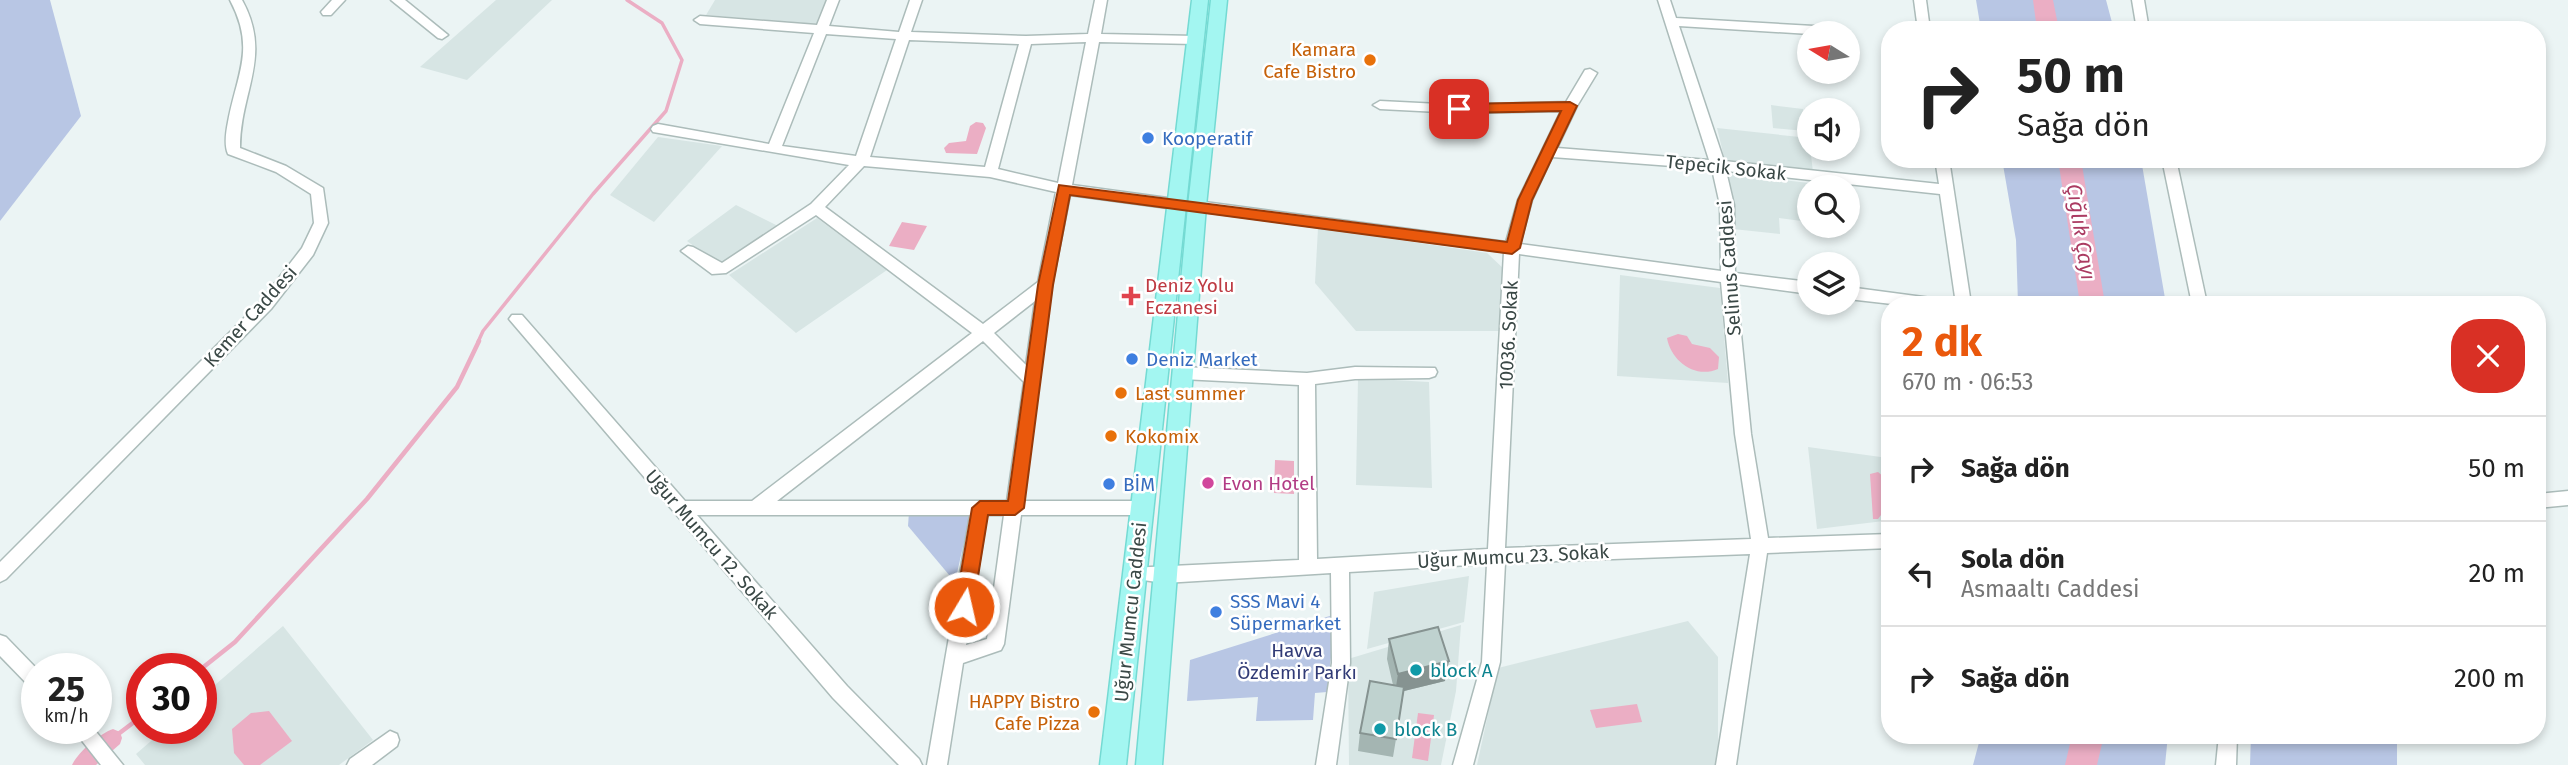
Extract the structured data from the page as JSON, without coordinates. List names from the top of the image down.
{
  "streets": {
    "main road": ["Uğur Mumcu Caddesi"],
    "street": [
      "Tepecik Sokak",
      "Selinus Caddesi",
      "Kemer Caddesi",
      "10036. Sokak",
      "Uğur Mumcu 12. Sokak",
      "Uğur Mumcu 23. Sokak"
    ]
  },
  "crossings": [
    ["Tepecik Sokak", "Selinus Caddesi"],
    ["Tepecik Sokak", "10036. Sokak"],
    ["Selinus Caddesi", "Uğur Mumcu 23. Sokak"],
    ["10036. Sokak", "Uğur Mumcu 23. Sokak"],
    ["Uğur Mumcu 23. Sokak", "Uğur Mumcu Caddesi"]
  ],
  "water": ["Çığlık Çayı"],
  "parks": ["Havva Özdemir Parkı"],
  "places": {
    "other": [
      "Kamara Cafe Bistro",
      "Kooperatif",
      "Deniz Market",
      "Last summer",
      "Kokomix",
      "Evon Hotel",
      "BİM",
      "SSS Mavi 4 Süpermarket",
      "block A",
      "HAPPY Bistro Cafe Pizza",
      "block B"
    ],
    "health": ["Deniz Yolu Eczanesi"]
  },
  "north": "left",
  "page": {
    "turn": ["50 m", "Sağa dön"],
    "heading": ["2 dk", "670 m · 06:53"],
    "list": [
      {
        "name": "Sağa dön",
        "value": "50 m"
      },
      {
        "name": "Sola dön",
        "note": "Asmaaltı Caddesi",
        "value": "20 m"
      },
      {
        "name": "Sağa dön",
        "value": "200 m"
      }
    ],
    "speed": "25 km/h",
    "limit": "30"
  }
}
